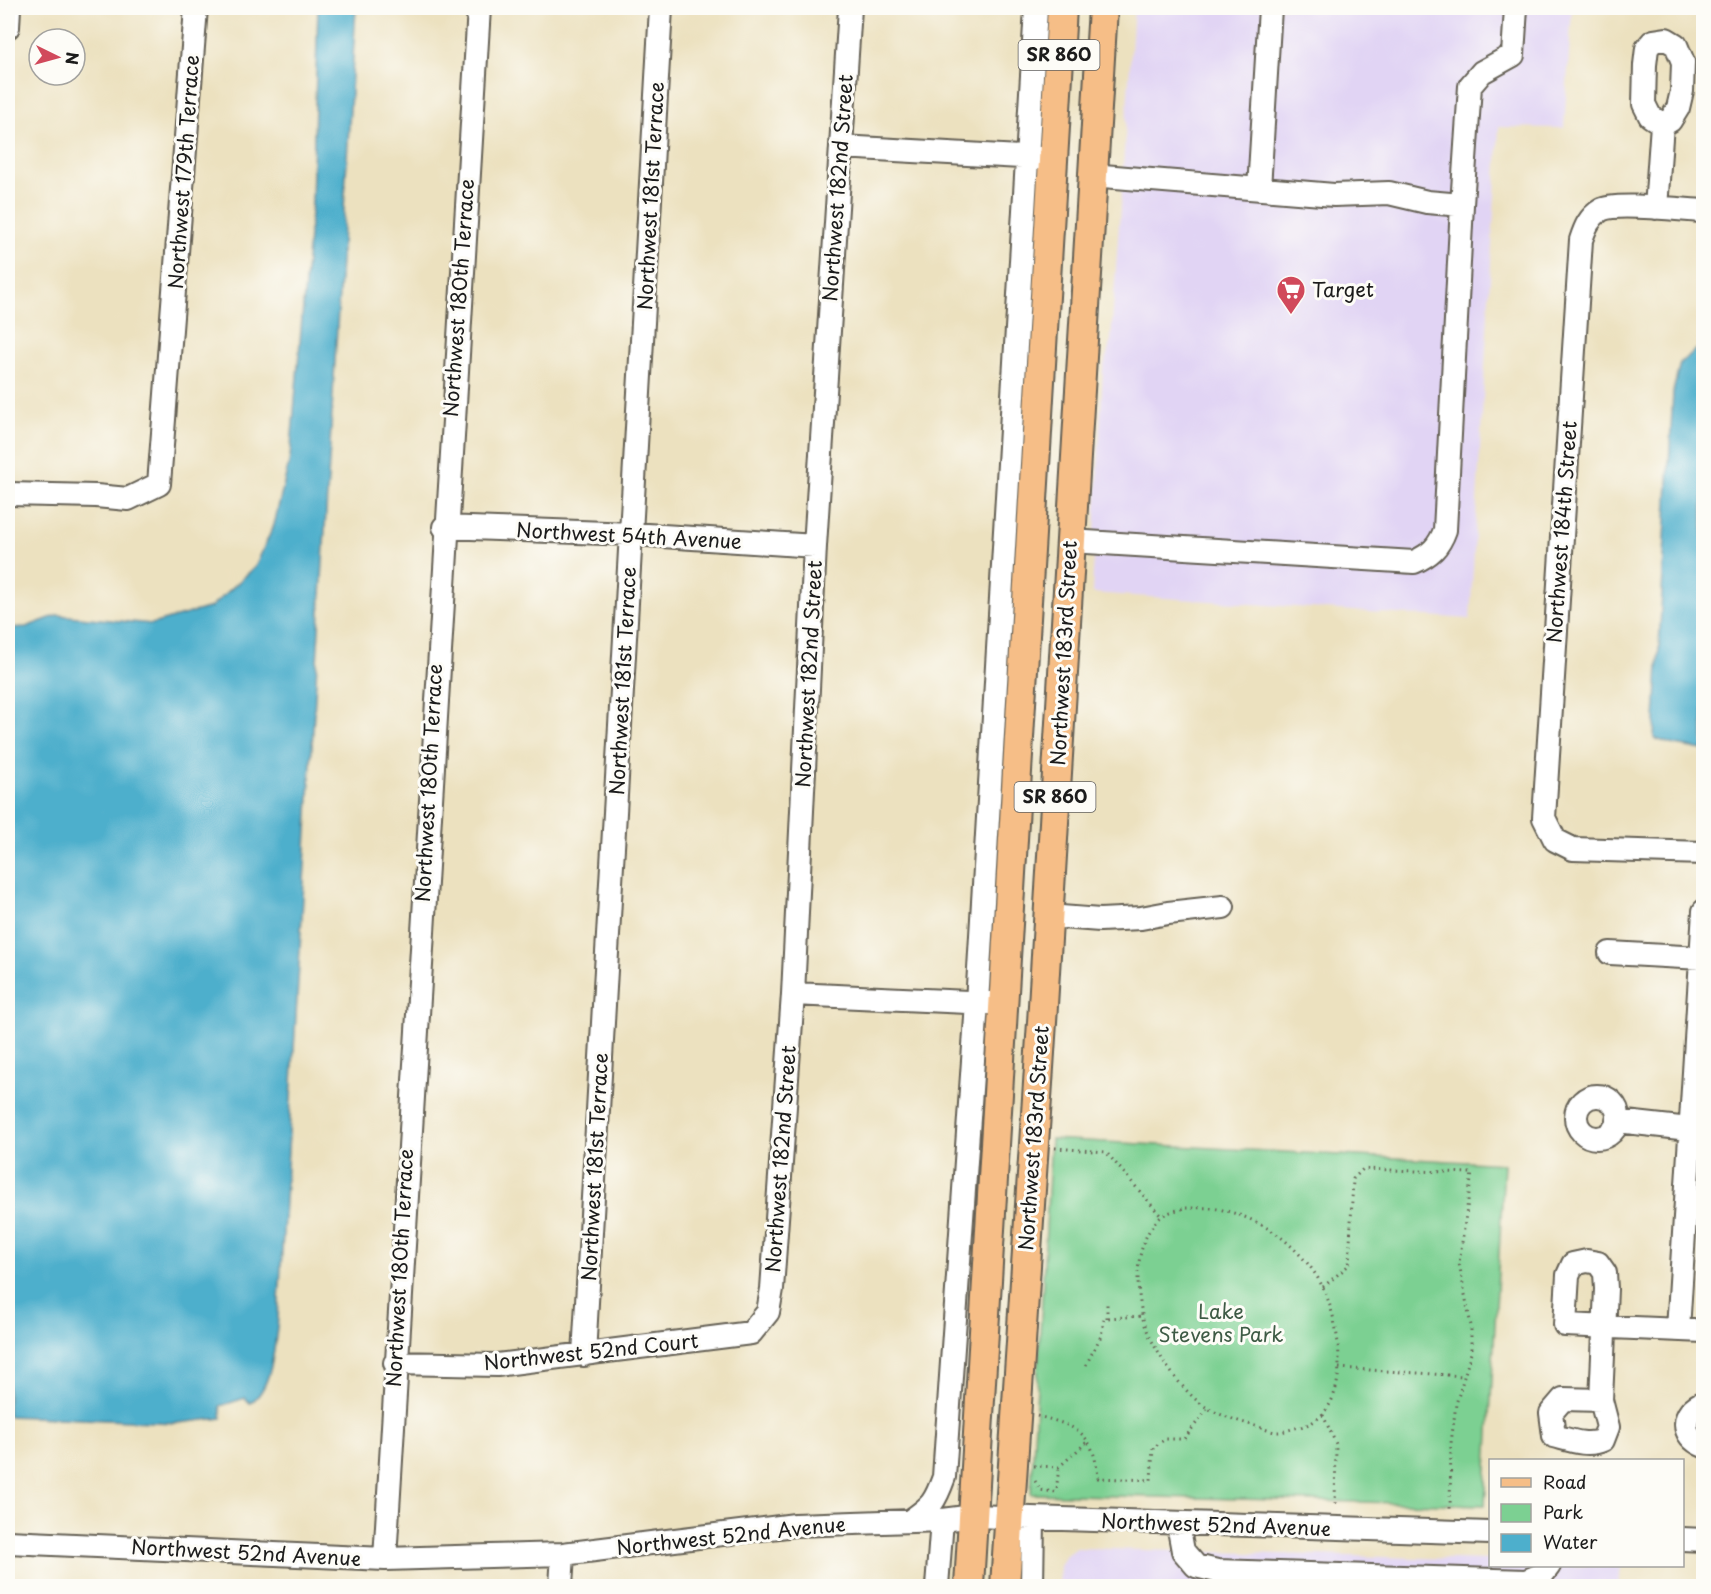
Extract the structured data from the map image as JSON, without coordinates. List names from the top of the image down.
{
  "streets": {
    "main road": ["SR 860", "Northwest 183rd Street"],
    "street": [
      "Northwest 179th Terrace",
      "Northwest 182nd Street",
      "Northwest 181st Terrace",
      "Northwest 180th Terrace",
      "Northwest 184th Street",
      "Northwest 54th Avenue",
      "Northwest 52nd Court",
      "Northwest 52nd Avenue"
    ]
  },
  "crossings": [
    ["Northwest 182nd Street", "Northwest 54th Avenue"],
    ["Northwest 182nd Street", "Northwest 52nd Court"],
    ["Northwest 181st Terrace", "Northwest 54th Avenue"],
    ["Northwest 181st Terrace", "Northwest 52nd Court"],
    ["Northwest 180th Terrace", "Northwest 54th Avenue"],
    ["Northwest 180th Terrace", "Northwest 52nd Court"],
    ["Northwest 180th Terrace", "Northwest 52nd Avenue"],
    ["Northwest 183rd Street", "Northwest 52nd Avenue"]
  ],
  "parks": ["Lake Stevens Park"],
  "places": {
    "supermarket": ["Target"]
  },
  "legend": ["Road", "Park", "Water"],
  "north": "right"
}
